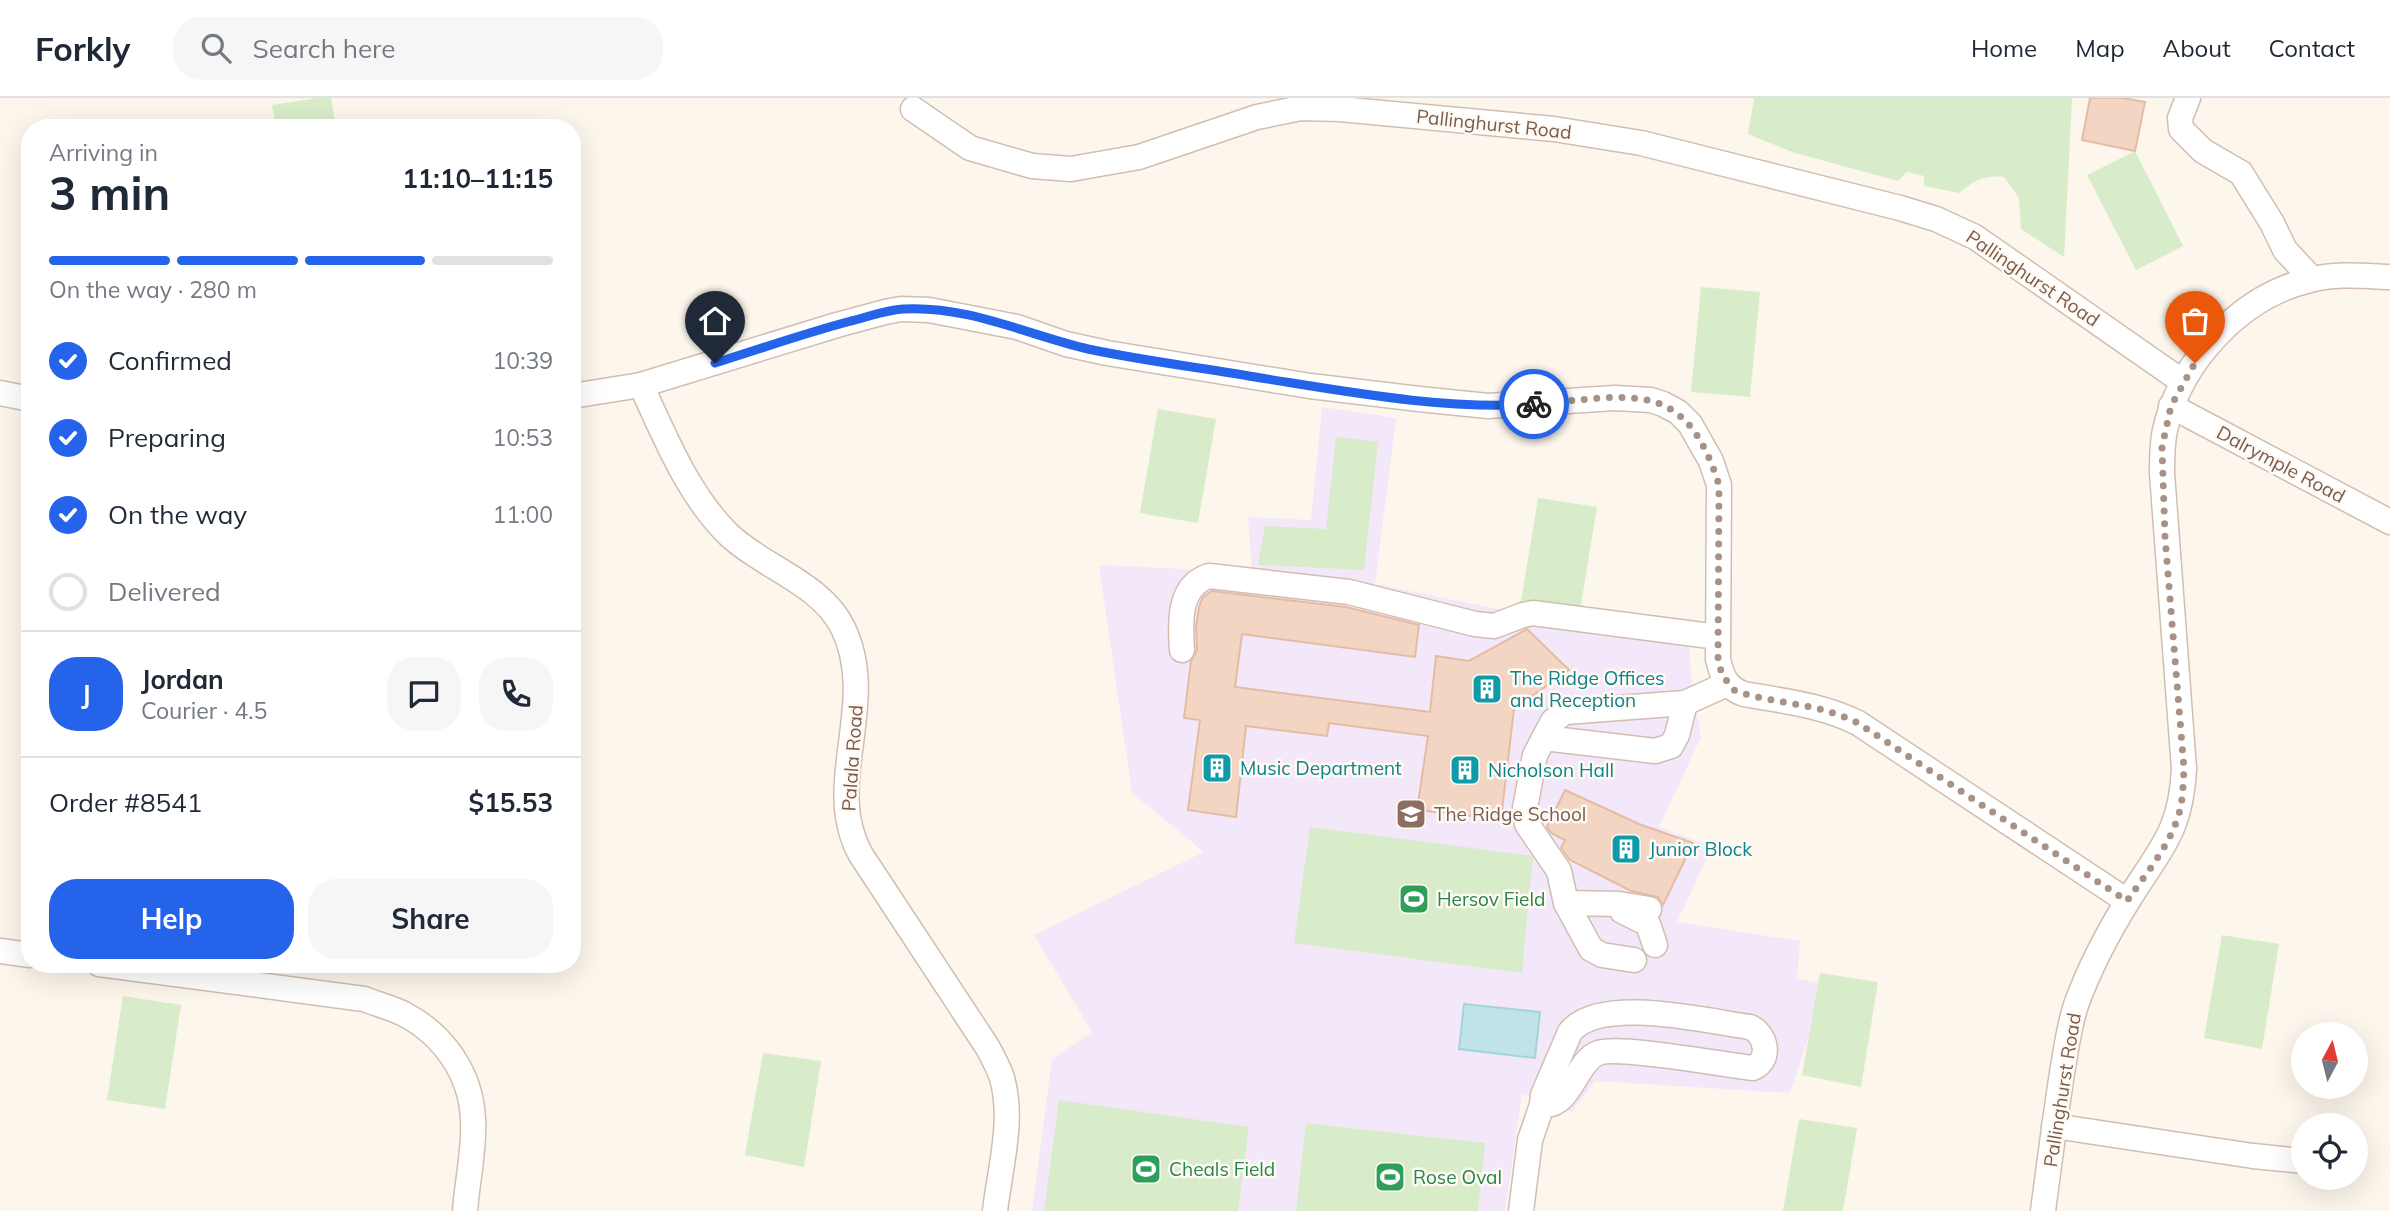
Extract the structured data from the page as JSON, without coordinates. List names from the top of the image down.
{
  "streets": {
    "street": ["Pallinghurst Road", "Dalrymple Road", "Palala Road"]
  },
  "crossings": [
    ["Pallinghurst Road", "Dalrymple Road"]
  ],
  "places": {
    "building": [
      "The Ridge Offices and Reception",
      "Music Department",
      "Nicholson Hall",
      "Junior Block"
    ],
    "school or university": ["The Ridge School"],
    "sports": ["Hersov Field", "Cheals Field", "Rose Oval"]
  },
  "north": "top",
  "page": {
    "header": "Forkly",
    "search": "Search here",
    "nav": [
      "Home",
      "Map",
      "About",
      "Contact"
    ],
    "heading": ["3 min", "Arriving in", "11:10–11:15"],
    "panel": [
      "Jordan",
      "Courier · 4.5",
      "Order #8541",
      "$15.53"
    ],
    "bar": "On the way · 280 m",
    "list": [
      ["Confirmed", "10:39"],
      ["Preparing", "10:53"],
      ["On the way", "11:00"],
      "Delivered"
    ],
    "round": "J",
    "buttons": ["Help", "Share"]
  }
}
